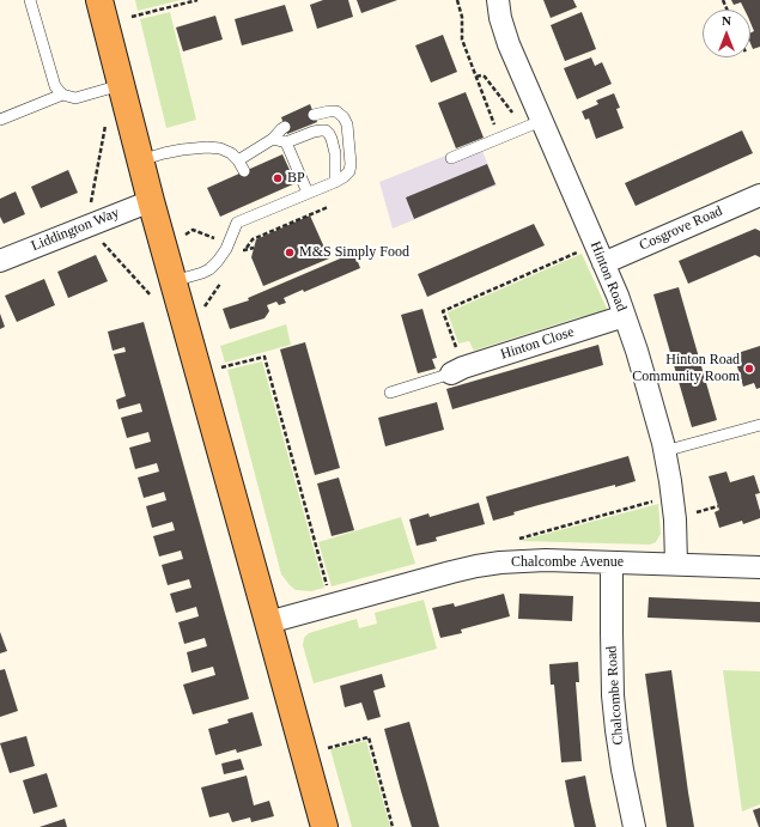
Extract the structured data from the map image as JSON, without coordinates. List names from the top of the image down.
{
  "streets": {
    "street": [
      "Cosgrove Road",
      "Liddington Way",
      "Hinton Road",
      "Hinton Close",
      "Chalcombe Avenue",
      "Chalcombe Road"
    ]
  },
  "crossings": [
    ["Cosgrove Road", "Hinton Road"],
    ["Hinton Road", "Hinton Close"],
    ["Hinton Road", "Chalcombe Avenue"],
    ["Chalcombe Avenue", "Chalcombe Road"]
  ],
  "places": ["BP", "M&S Simply Food", "Hinton Road Community Room"],
  "north": "top"
}
